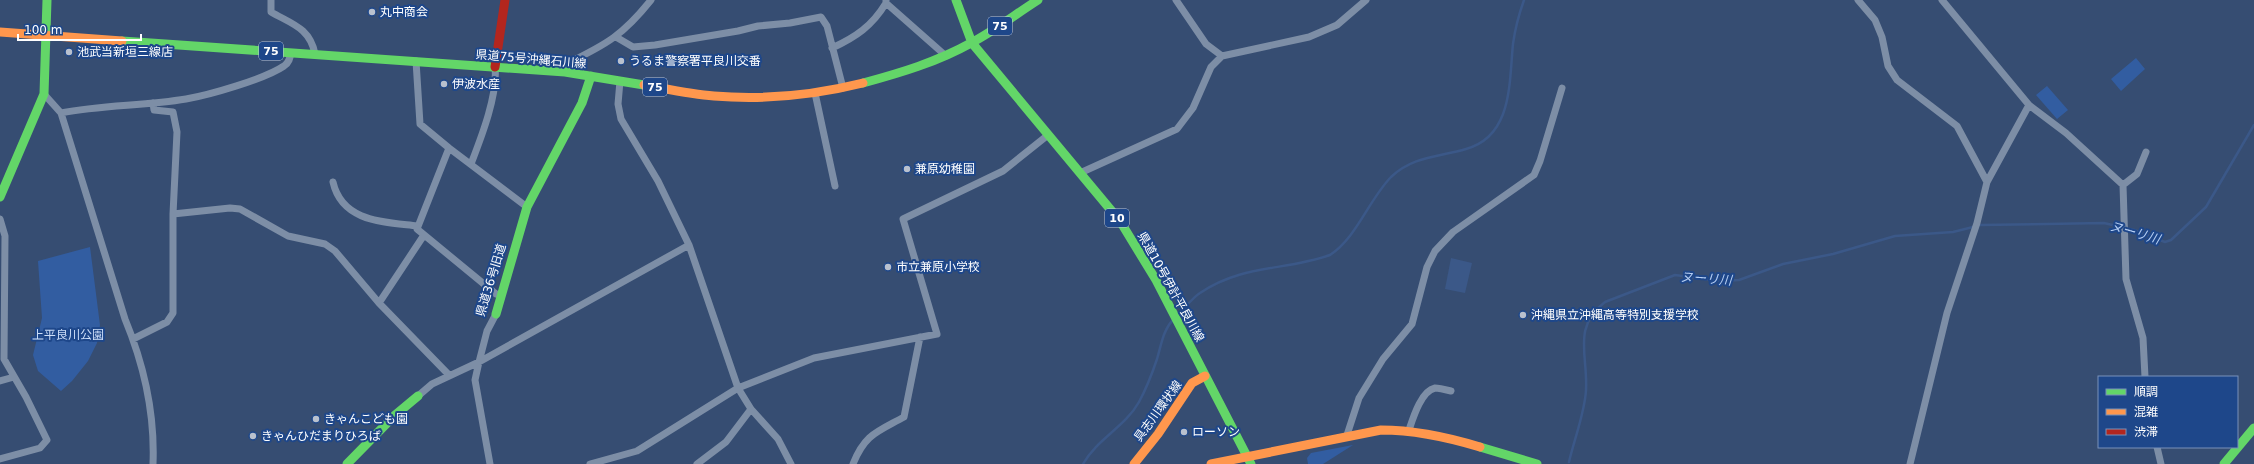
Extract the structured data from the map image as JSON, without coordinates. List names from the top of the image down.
{
  "streets": {
    "main road": [
      "75",
      "県道75号沖縄石川線",
      "10",
      "県道36号旧道",
      "県道10号伊計平良川線",
      "具志川環状線"
    ]
  },
  "crossings": [
    ["県道75号沖縄石川線", "県道36号旧道"],
    ["県道75号沖縄石川線", "県道10号伊計平良川線"],
    ["県道10号伊計平良川線", "具志川環状線"]
  ],
  "water": ["ヌーリ川"],
  "parks": ["上平良川公園"],
  "places": [
    "丸中商会",
    "池武当新垣三線店",
    "うるま警察署平良川交番",
    "伊波水産",
    "兼原幼稚園",
    "市立兼原小学校",
    "沖縄県立沖縄高等特別支援学校",
    "きゃんこども園",
    "ローソン",
    "きゃんひだまりひろば"
  ],
  "legend": ["順調", "混雑", "渋滞"],
  "scale_bar": "100 m"
}
